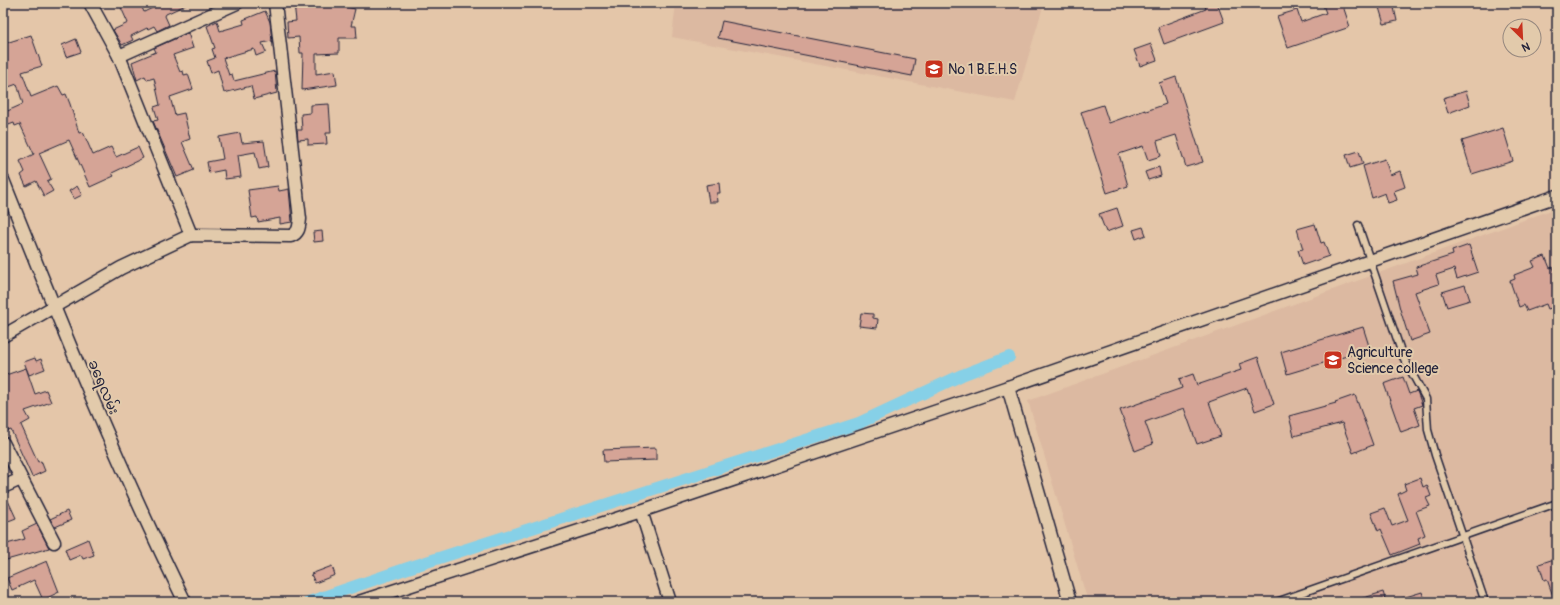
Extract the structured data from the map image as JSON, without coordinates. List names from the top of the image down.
{
  "streets": {
    "street": ["ခရေလမ်း"]
  },
  "places": {
    "school or university": ["No 1 B.E.H.S", "Agriculture Science college"]
  },
  "north": "bottom right"
}
